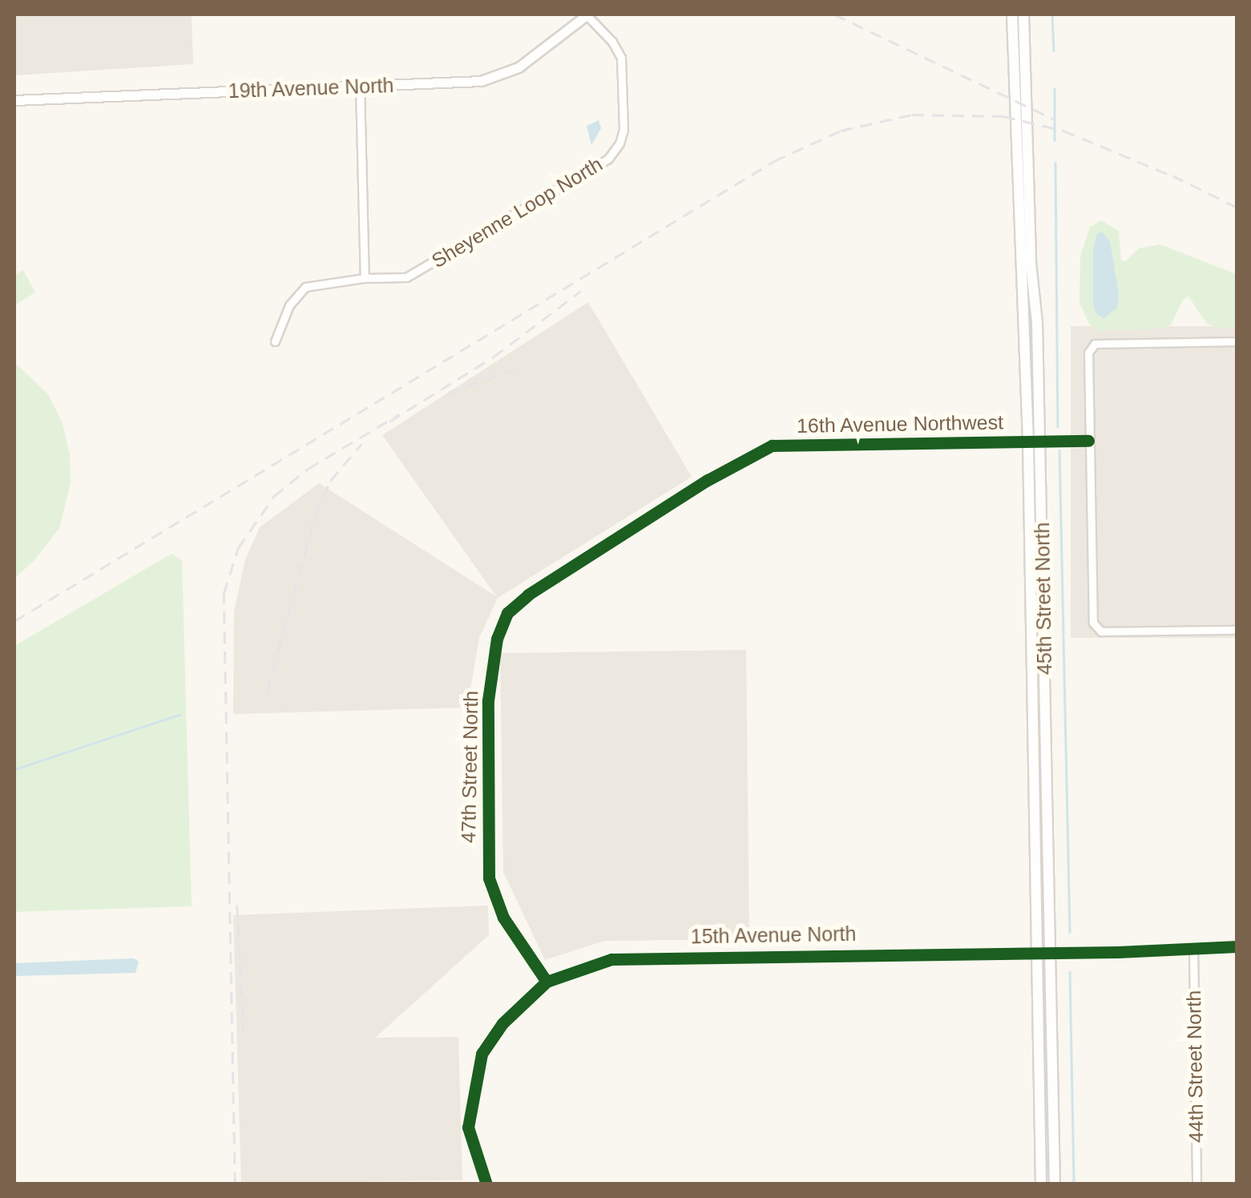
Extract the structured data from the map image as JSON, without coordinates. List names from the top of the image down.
{
  "streets": {
    "main road": ["45th Street North"],
    "street": [
      "19th Avenue North",
      "Sheyenne Loop North",
      "16th Avenue Northwest",
      "47th Street North",
      "15th Avenue North",
      "44th Street North"
    ]
  },
  "crossings": [
    ["19th Avenue North", "Sheyenne Loop North"],
    ["16th Avenue Northwest", "45th Street North"],
    ["16th Avenue Northwest", "47th Street North"],
    ["45th Street North", "15th Avenue North"],
    ["47th Street North", "15th Avenue North"],
    ["15th Avenue North", "44th Street North"]
  ]
}
